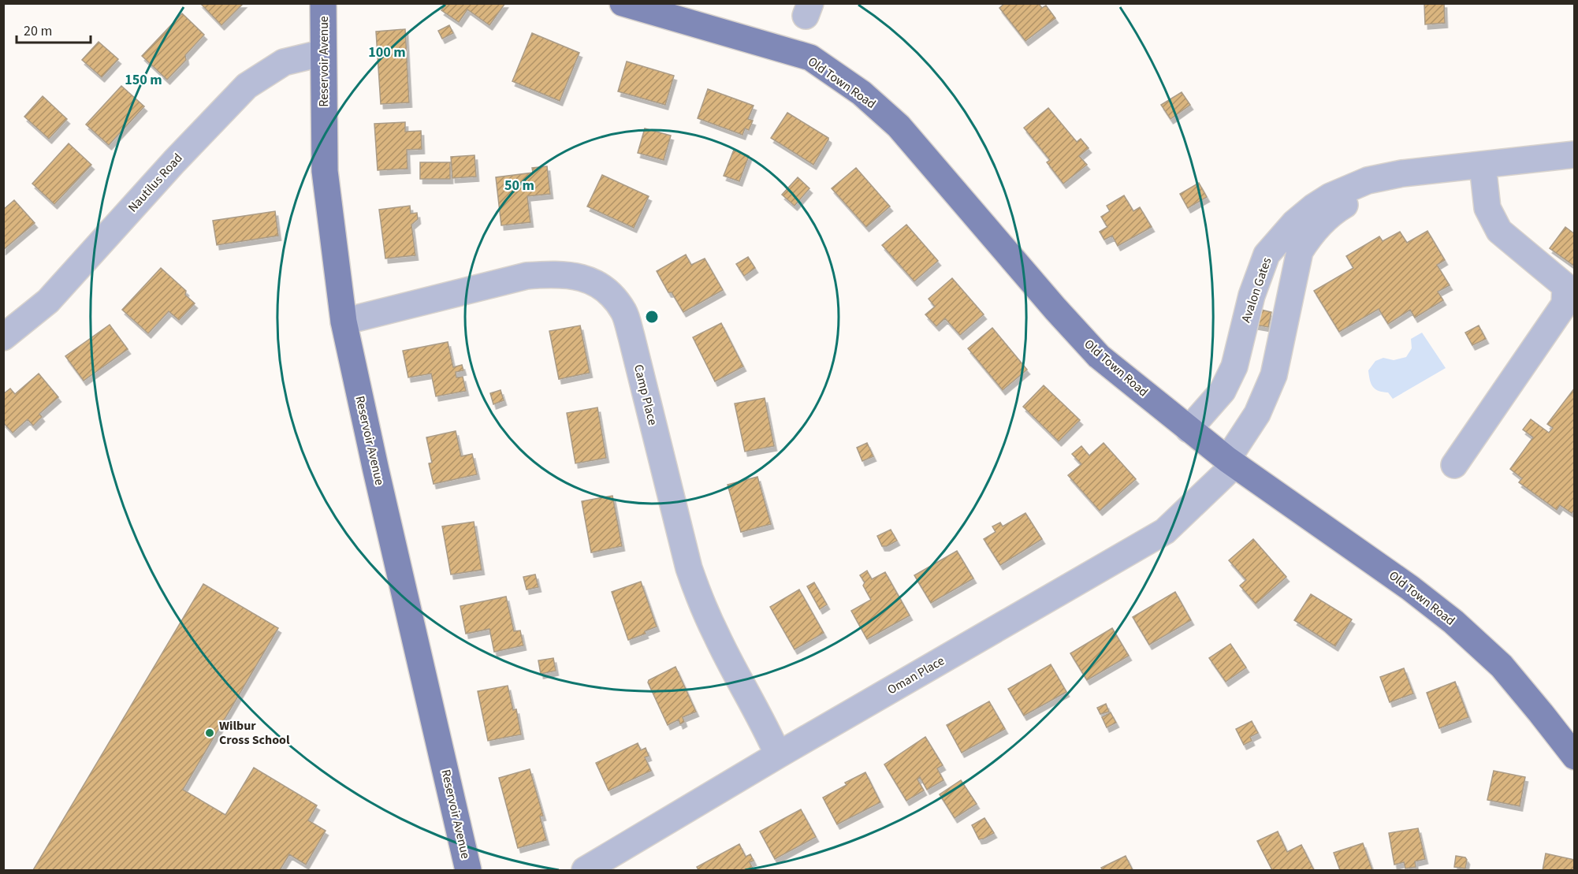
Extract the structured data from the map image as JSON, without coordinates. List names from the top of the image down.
{
  "streets": {
    "main road": ["Reservoir Avenue", "Old Town Road"],
    "street": [
      "Nautilus Road",
      "Avalon Gates",
      "Camp Place",
      "Oman Place"
    ]
  },
  "crossings": [
    ["Reservoir Avenue", "Nautilus Road"],
    ["Reservoir Avenue", "Camp Place"],
    ["Old Town Road", "Avalon Gates"],
    ["Old Town Road", "Oman Place"],
    ["Avalon Gates", "Oman Place"],
    ["Camp Place", "Oman Place"]
  ],
  "places": ["Wilbur Cross School"],
  "scale_bar": "20 m",
  "rings": ["100 m", "150 m", "50 m"]
}
